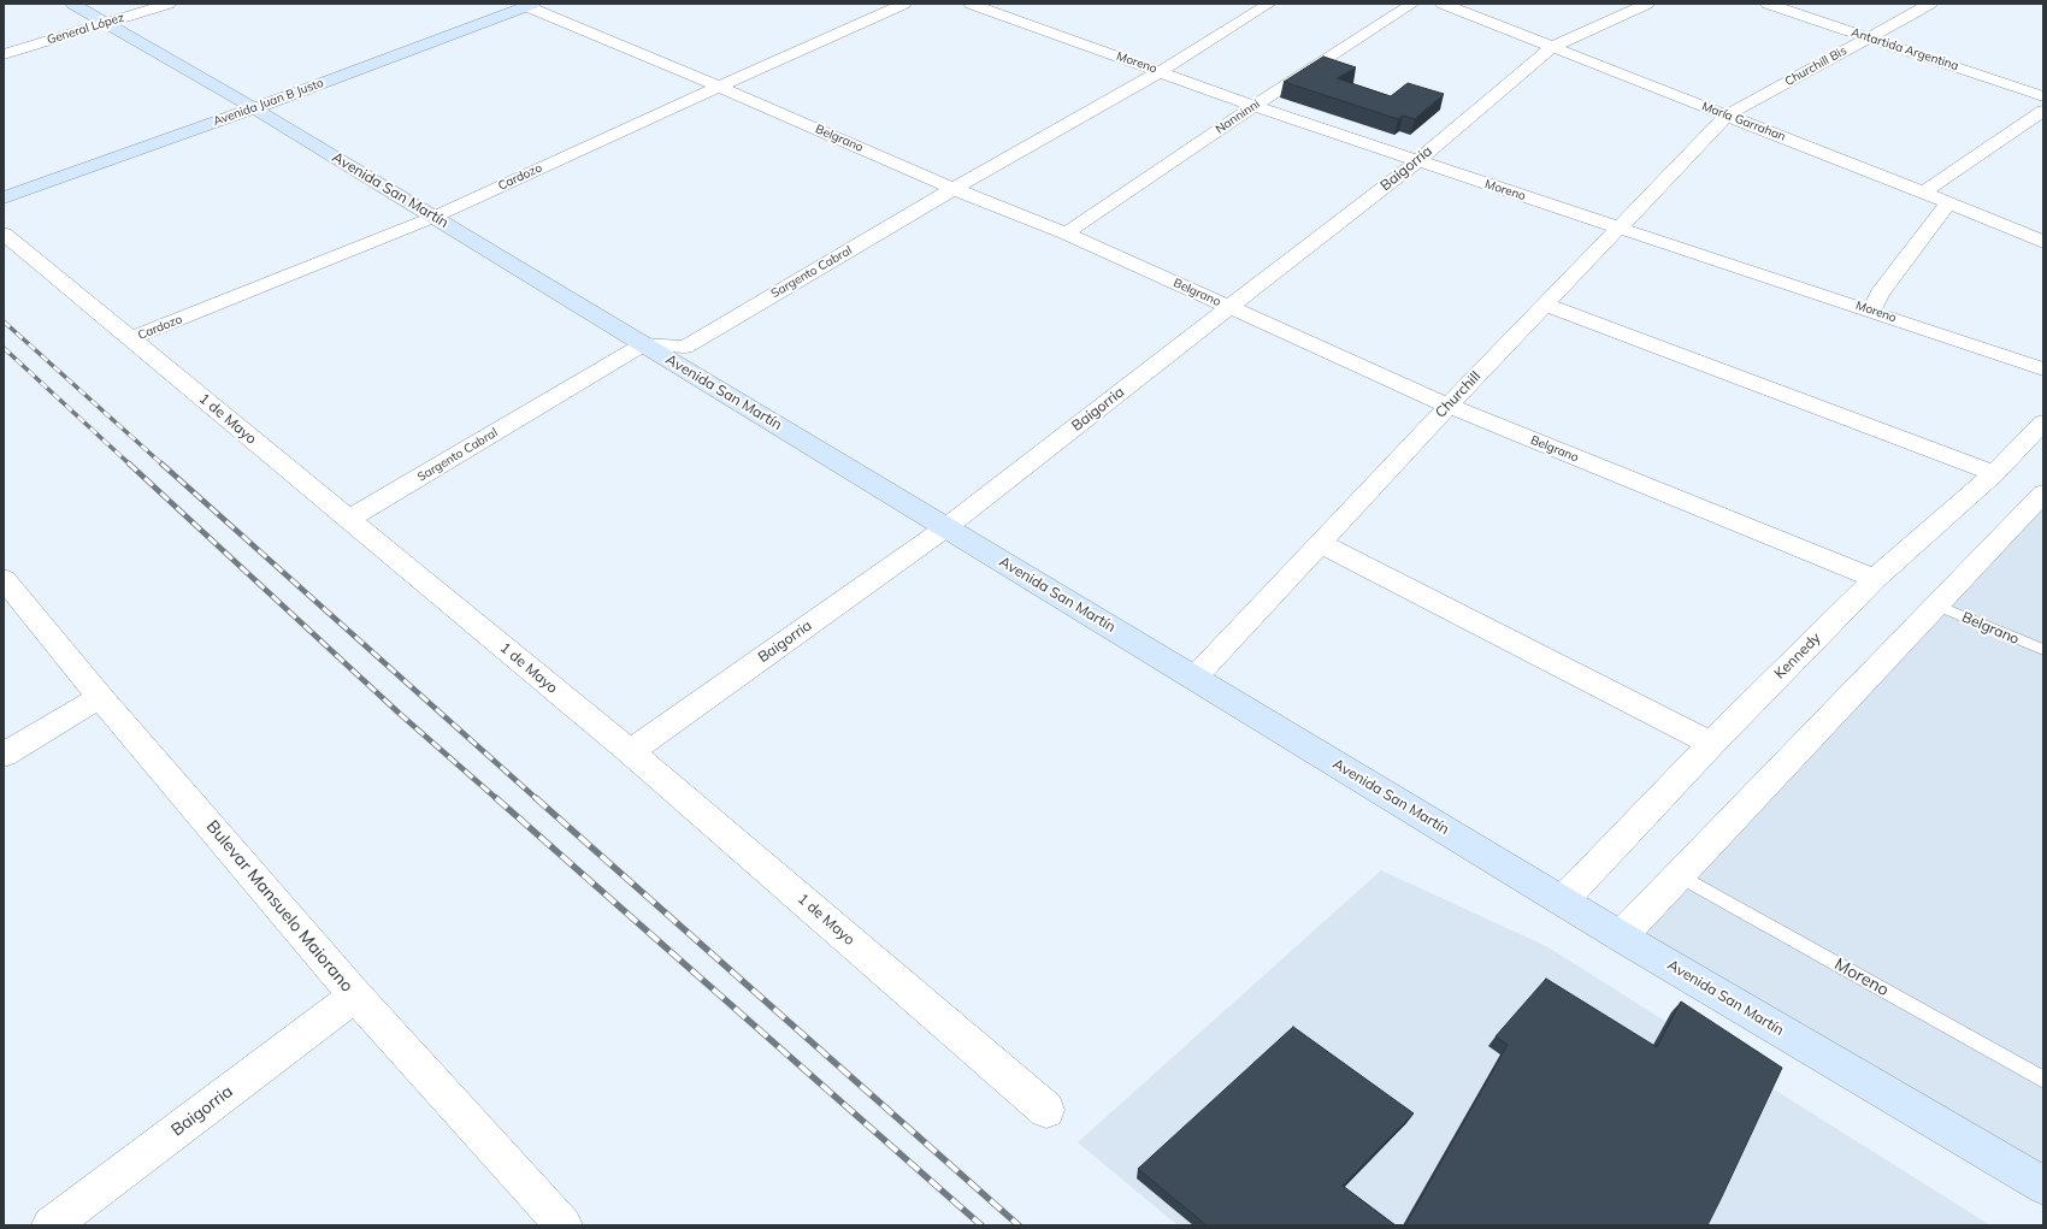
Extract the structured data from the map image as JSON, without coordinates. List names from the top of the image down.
{
  "streets": {
    "street": [
      "General López",
      "Antartida Argentina",
      "Moreno",
      "Churchill Bis",
      "Avenida Juan B Justo",
      "Nanninni",
      "María Garrahan",
      "Belgrano",
      "Baigorria",
      "Cardozo",
      "Avenida San Martín",
      "Sargento Cabral",
      "Churchill",
      "1 de Mayo",
      "Kennedy",
      "Bulevar Mansuelo Maiorano"
    ]
  },
  "crossings": [
    ["General López", "Avenida San Martín"],
    ["Antartida Argentina", "Churchill Bis"],
    ["Moreno", "Nanninni"],
    ["Moreno", "Baigorria"],
    ["Moreno", "Sargento Cabral"],
    ["Moreno", "Churchill"],
    ["Churchill Bis", "María Garrahan"],
    ["Churchill Bis", "Churchill"],
    ["Avenida Juan B Justo", "Belgrano"],
    ["Avenida Juan B Justo", "Avenida San Martín"],
    ["Nanninni", "Belgrano"],
    ["María Garrahan", "Baigorria"],
    ["María Garrahan", "Churchill"],
    ["Belgrano", "Baigorria"],
    ["Belgrano", "Cardozo"],
    ["Belgrano", "Sargento Cabral"],
    ["Belgrano", "Churchill"],
    ["Belgrano", "Kennedy"],
    ["Baigorria", "Avenida San Martín"],
    ["Baigorria", "1 de Mayo"],
    ["Baigorria", "Bulevar Mansuelo Maiorano"],
    ["Cardozo", "Avenida San Martín"],
    ["Cardozo", "1 de Mayo"],
    ["Avenida San Martín", "Sargento Cabral"],
    ["Avenida San Martín", "Churchill"],
    ["Avenida San Martín", "Kennedy"],
    ["Sargento Cabral", "1 de Mayo"]
  ]
}
